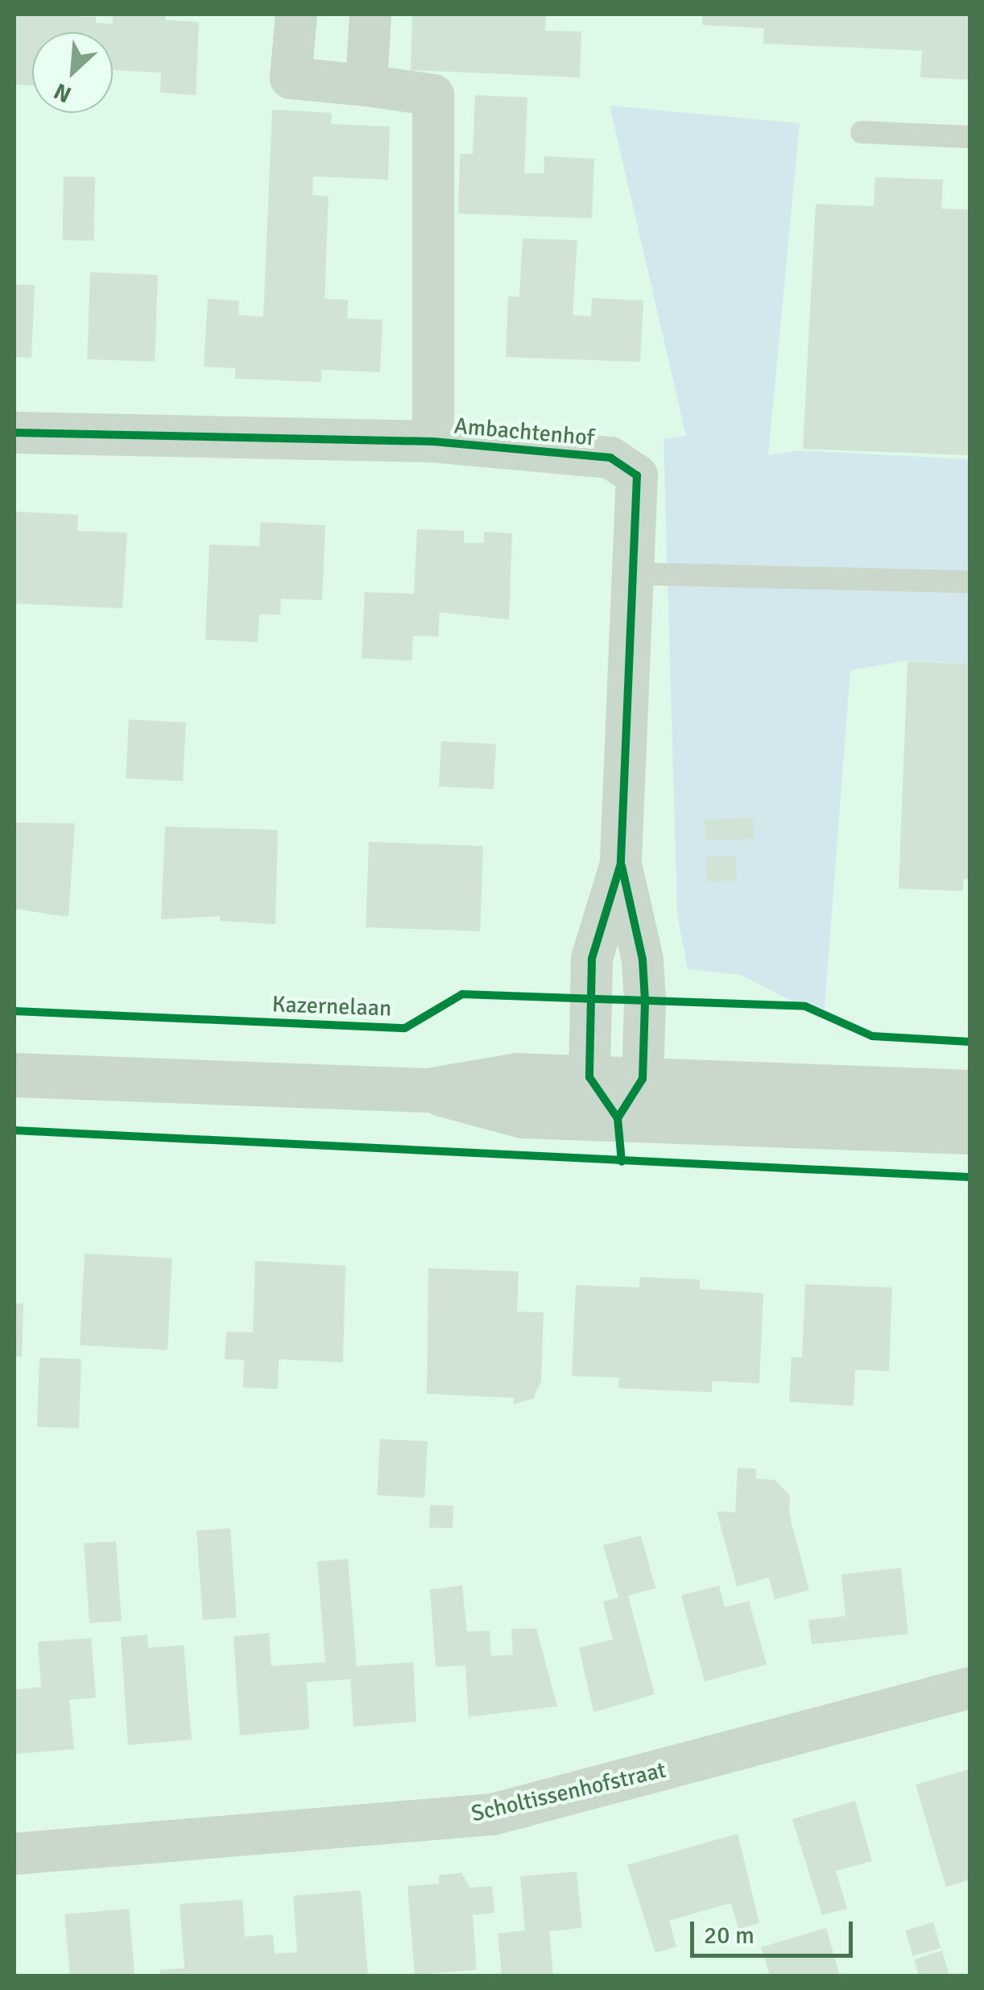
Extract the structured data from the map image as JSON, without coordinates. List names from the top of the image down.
{
  "streets": {
    "street": ["Ambachtenhof", "Scholtissenhofstraat"],
    "cycle path": ["Kazernelaan"]
  },
  "scale_bar": "20 m",
  "north": "bottom left"
}
